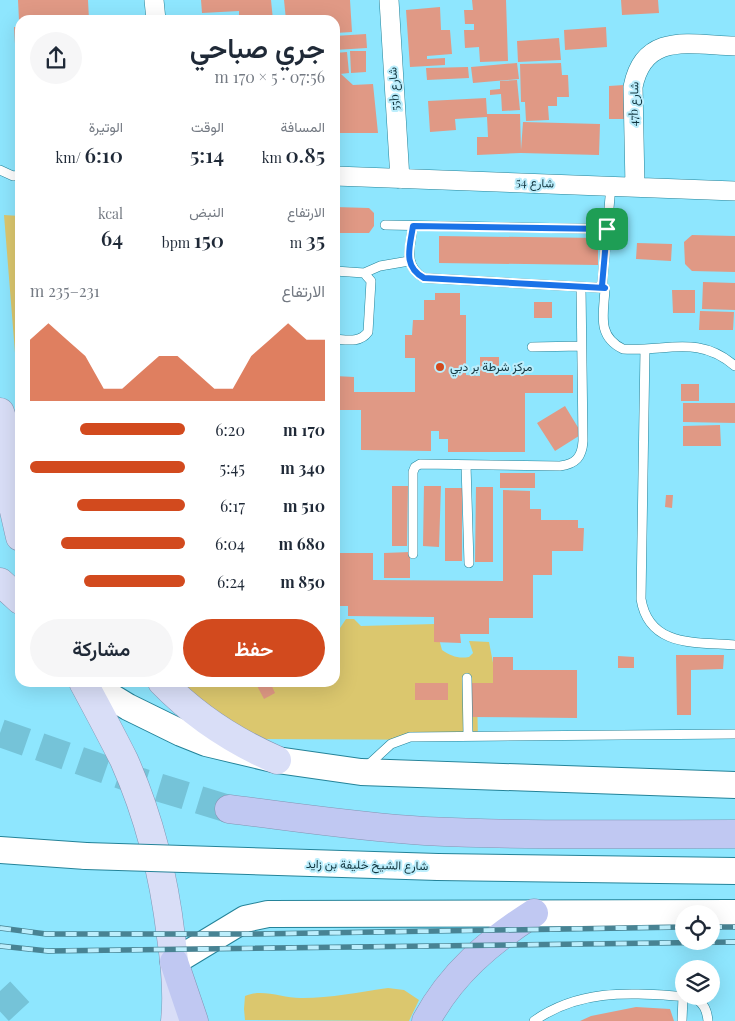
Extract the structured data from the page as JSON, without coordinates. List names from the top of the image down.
{
  "streets": {
    "main road": ["شارع الشيخ خليفة بن زايد"],
    "street": ["55b شارع", "47b شارع", "شارع 54"]
  },
  "crossings": [
    ["55b شارع", "شارع 54"],
    ["47b شارع", "شارع 54"]
  ],
  "places": ["مركز شرطة بر دبي"],
  "page": {
    "heading": ["جري صباحي", "07:56 · 5 × 170 m"],
    "stats": [
      ["المسافة", "0.85 km"],
      ["الوقت", "5:14"],
      ["الوتيرة", "6:10 /km"],
      ["الارتفاع", "35 m"],
      ["النبض", "150 bpm"],
      ["kcal", "64"]
    ],
    "chart": ["الارتفاع", "231–235 m"],
    "list": [
      {
        "name": "170 m",
        "note": "6:20"
      },
      {
        "name": "340 m",
        "note": "5:45"
      },
      {
        "name": "510 m",
        "note": "6:17"
      },
      {
        "name": "680 m",
        "note": "6:04"
      },
      {
        "name": "850 m",
        "note": "6:24"
      }
    ],
    "buttons": ["حفظ", "مشاركة"]
  }
}
